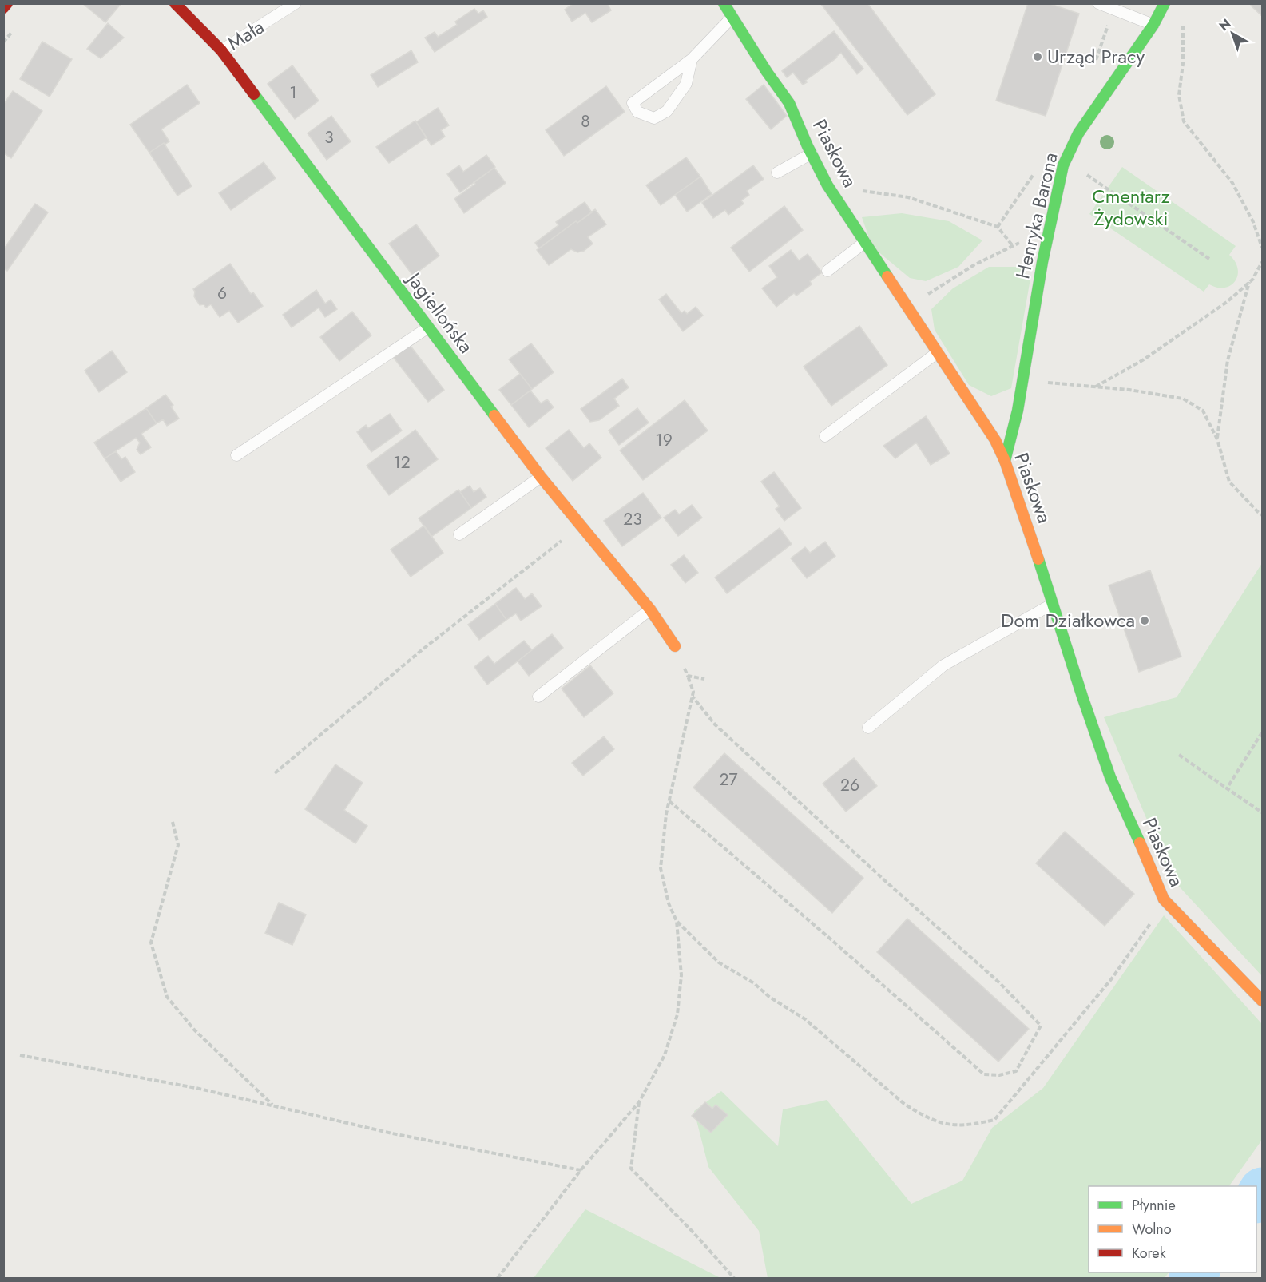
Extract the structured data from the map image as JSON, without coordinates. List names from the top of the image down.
{
  "streets": {
    "street": ["Piaskowa", "Henryka Barona", "Jagiellońska"],
    "lane": ["Mała"]
  },
  "crossings": [
    ["Mała", "Jagiellońska"],
    ["Piaskowa", "Henryka Barona"]
  ],
  "parks": ["Cmentarz Żydowski"],
  "places": ["Urząd Pracy", "Dom Działkowca"],
  "house_numbers": [
    "1",
    "8",
    "3",
    "6",
    "19",
    "12",
    "23",
    "27",
    "26"
  ],
  "legend": ["Płynnie", "Wolno", "Korek"],
  "north": "top left"
}
